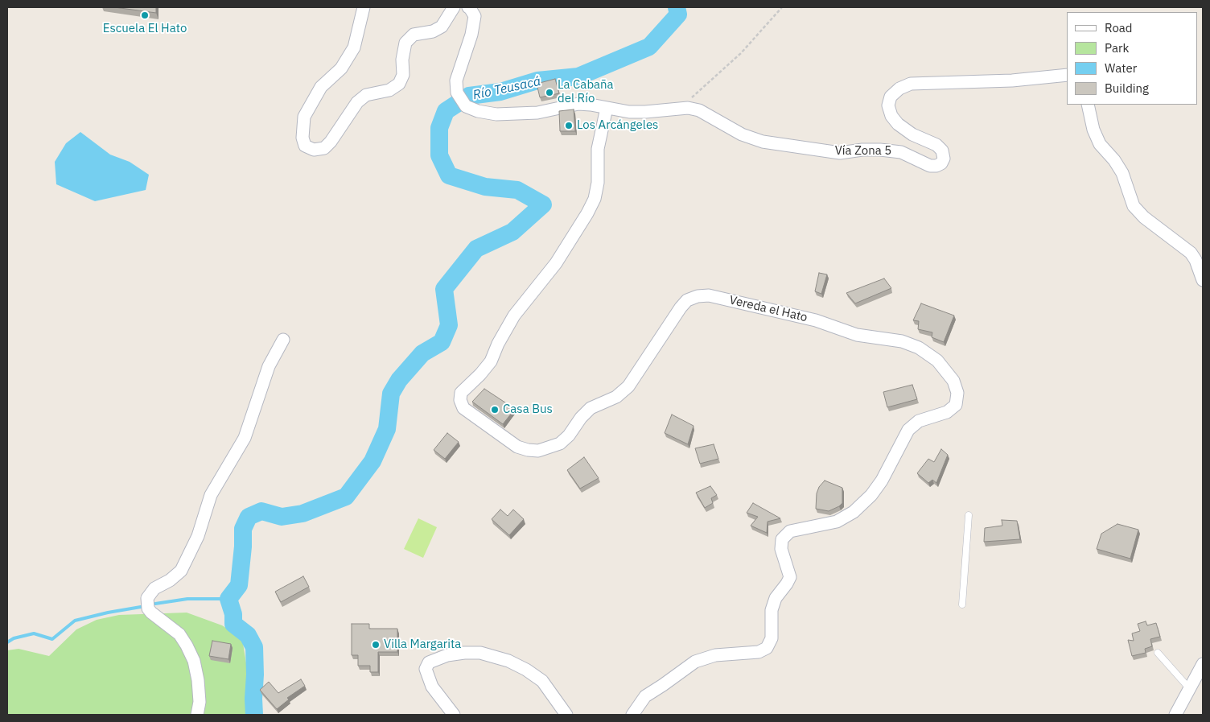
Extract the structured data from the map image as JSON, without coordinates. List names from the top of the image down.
{
  "streets": {
    "street": ["Vía Zona 5", "Vereda el Hato"]
  },
  "crossings": [
    ["Vía Zona 5", "Vereda el Hato"]
  ],
  "water": ["Río Teusacá"],
  "places": [
    "Escuela El Hato",
    "La Cabaña del Río",
    "Los Arcángeles",
    "Casa Bus",
    "Villa Margarita"
  ],
  "legend": [
    "Road",
    "Park",
    "Water",
    "Building"
  ]
}
